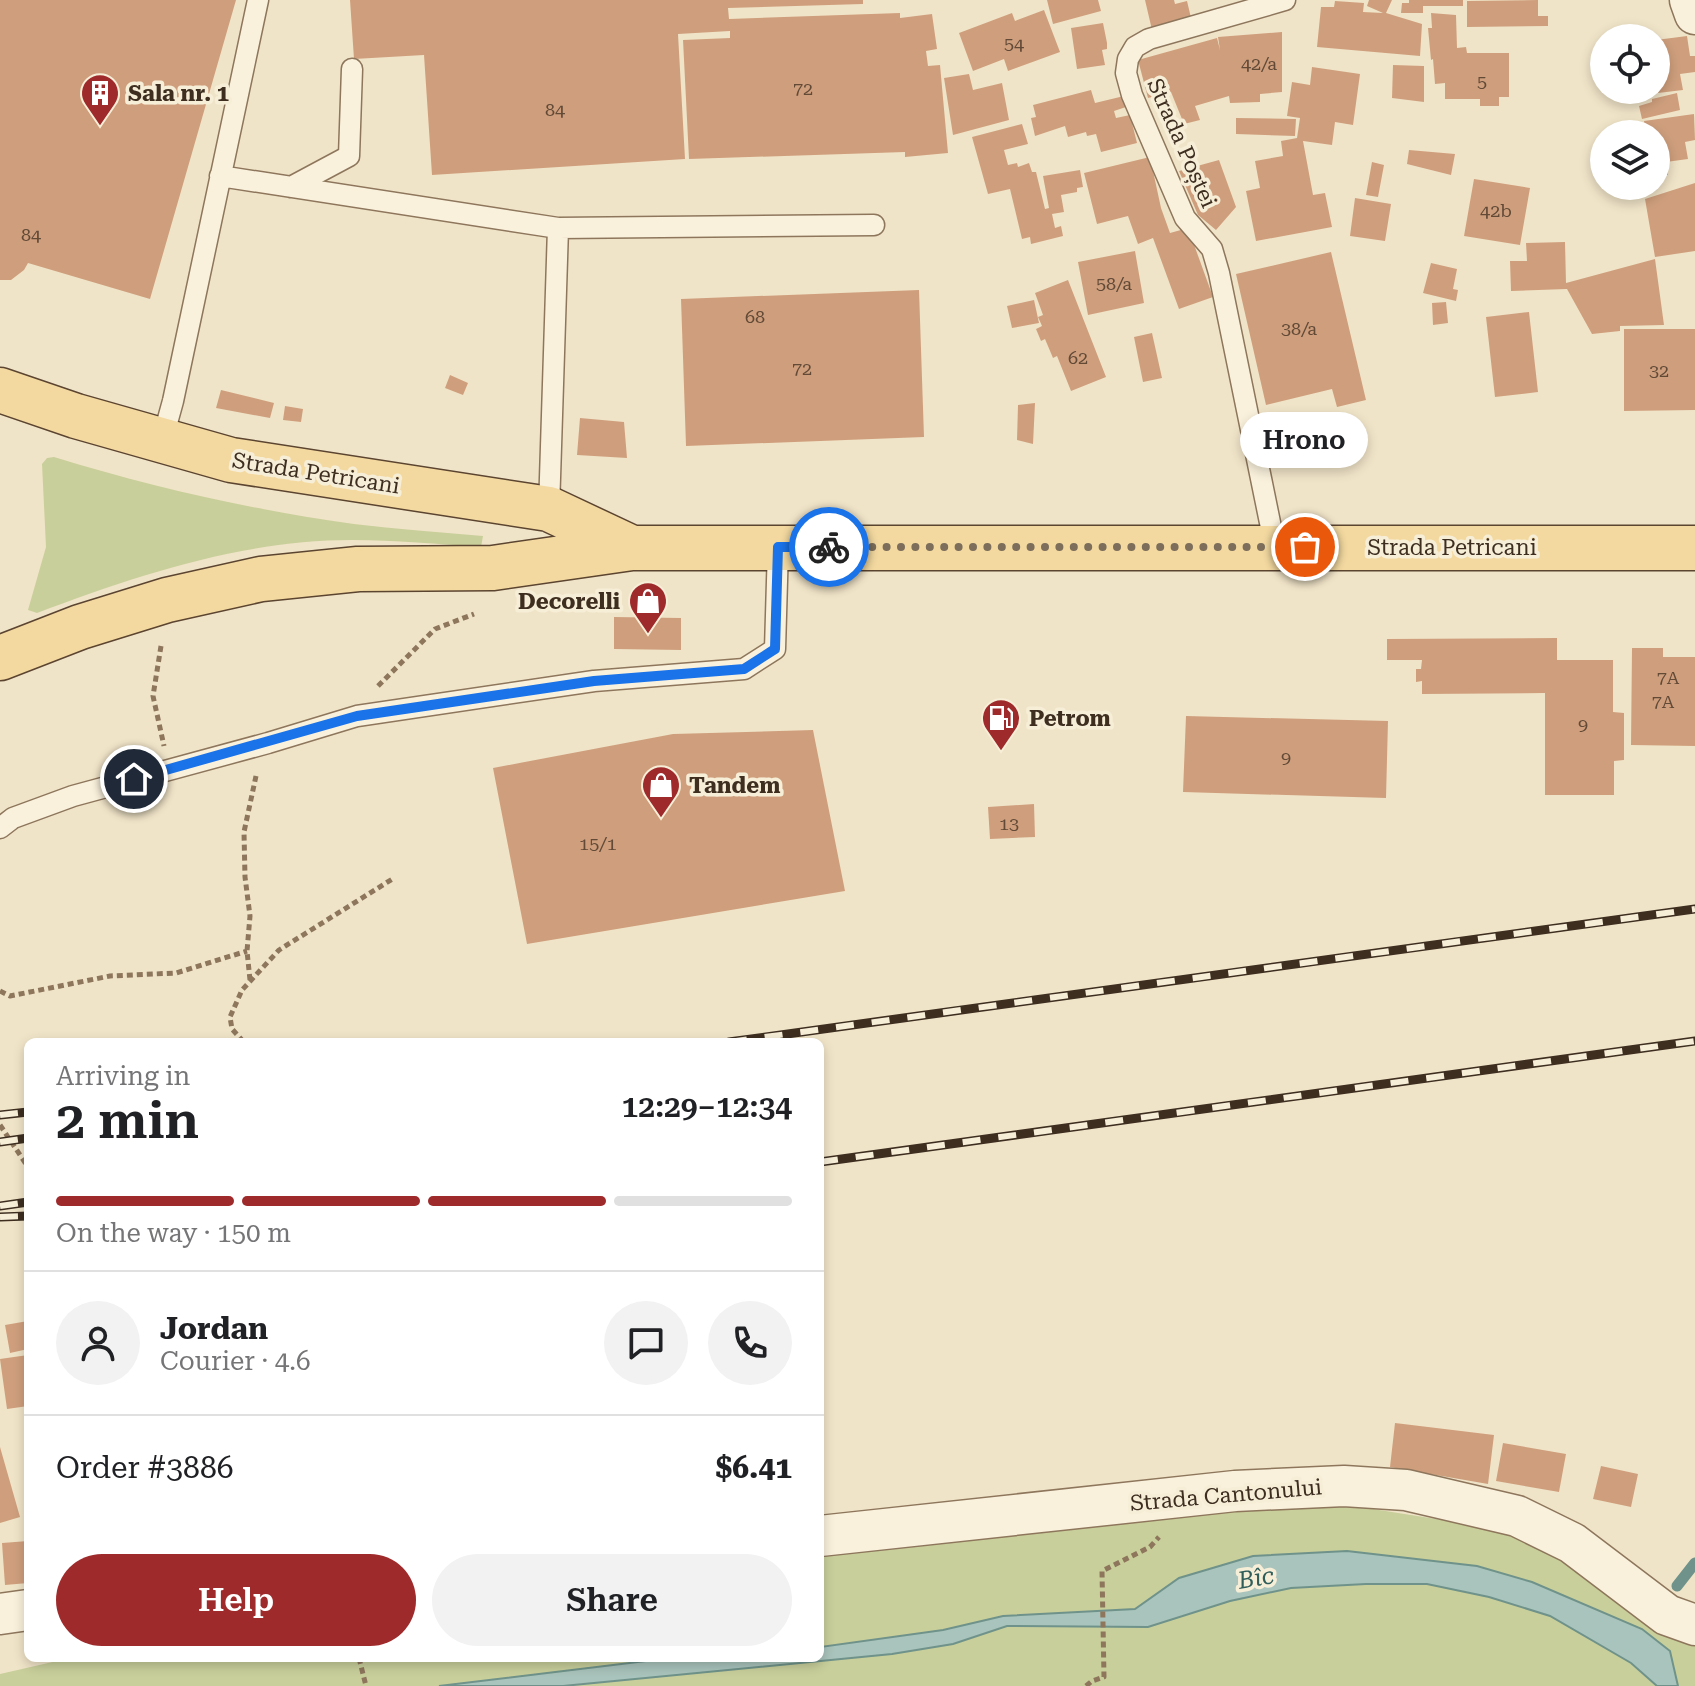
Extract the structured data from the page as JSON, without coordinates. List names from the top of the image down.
{
  "streets": {
    "main road": ["Strada Petricani"],
    "street": ["Strada Cantonului"],
    "lane": ["Strada Poștei"]
  },
  "crossings": [
    ["Strada Poștei", "Strada Petricani"]
  ],
  "water": ["Bîc"],
  "places": {
    "building": ["Sala nr. 1"],
    "other": ["Hrono"],
    "shop": ["Decorelli", "Tandem"],
    "fuel station": ["Petrom"]
  },
  "house_numbers": [
    "54",
    "42/a",
    "5",
    "72",
    "84",
    "42b",
    "84",
    "58/a",
    "68",
    "38/a",
    "62",
    "72",
    "32",
    "7A",
    "7A",
    "9",
    "9",
    "13",
    "15/1"
  ],
  "page": {
    "bubble": "Hrono",
    "heading": ["2 min", "Arriving in", "12:29–12:34"],
    "panel": [
      "Jordan",
      "Courier · 4.6",
      "Order #3886",
      "$6.41"
    ],
    "bar": "On the way · 150 m",
    "buttons": ["Help", "Share"]
  }
}
